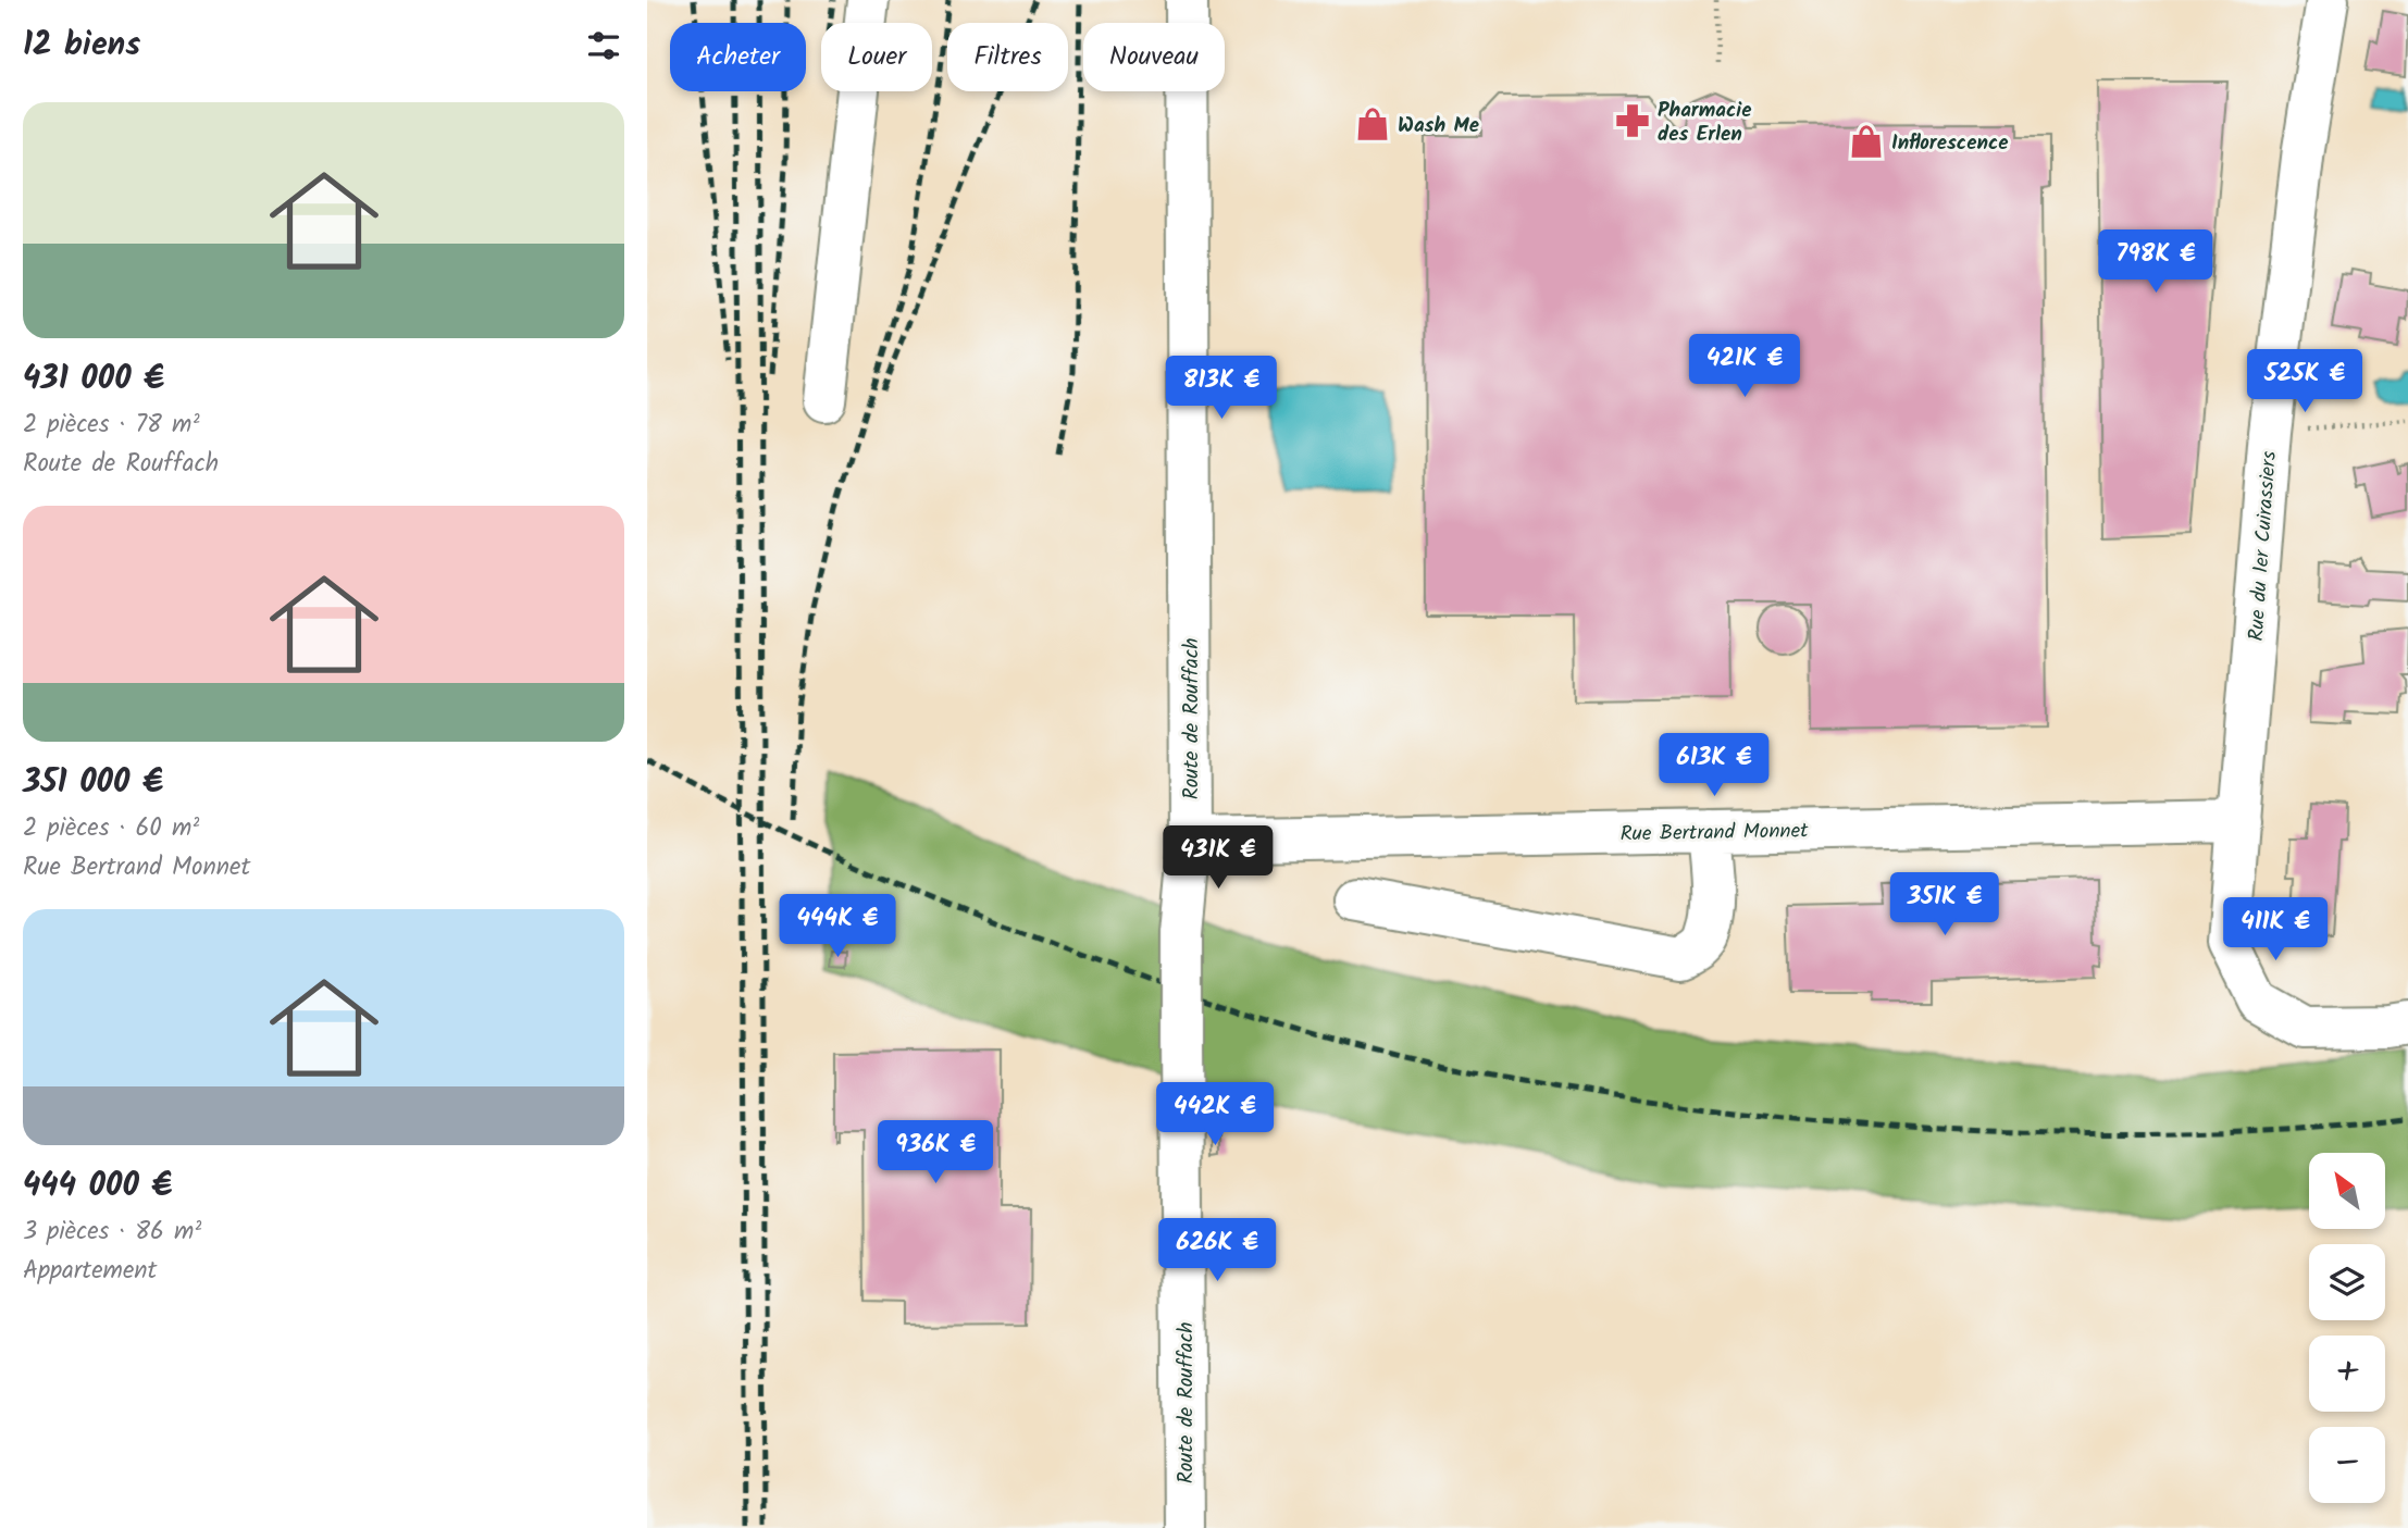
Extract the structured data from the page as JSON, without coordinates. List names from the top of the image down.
{
  "streets": {
    "street": ["Rue du 1er Cuirassiers", "Route de Rouffach", "Rue Bertrand Monnet"]
  },
  "crossings": [
    ["Rue du 1er Cuirassiers", "Rue Bertrand Monnet"],
    ["Route de Rouffach", "Rue Bertrand Monnet"]
  ],
  "places": {
    "pharmacy": ["Pharmacie des Erlen"],
    "shop": ["Wash Me", "Inflorescence"]
  },
  "north": "top left",
  "page": {
    "heading": "12 biens",
    "chip": [
      "Acheter",
      "Louer",
      "Filtres",
      "Nouveau"
    ],
    "list": [
      {
        "name": "431 000 €",
        "note": "2 pièces · 78 m² · Route de Rouffach"
      },
      {
        "name": "351 000 €",
        "note": "2 pièces · 60 m² · Rue Bertrand Monnet"
      },
      {
        "name": "444 000 €",
        "note": "3 pièces · 86 m² · Appartement"
      }
    ],
    "price": [
      "798K €",
      "421K €",
      "525K €",
      "813K €",
      "613K €",
      "431K €",
      "351K €",
      "444K €",
      "411K €",
      "442K €",
      "936K €",
      "626K €"
    ],
    "map_buttons": ["+", "−"]
  }
}
